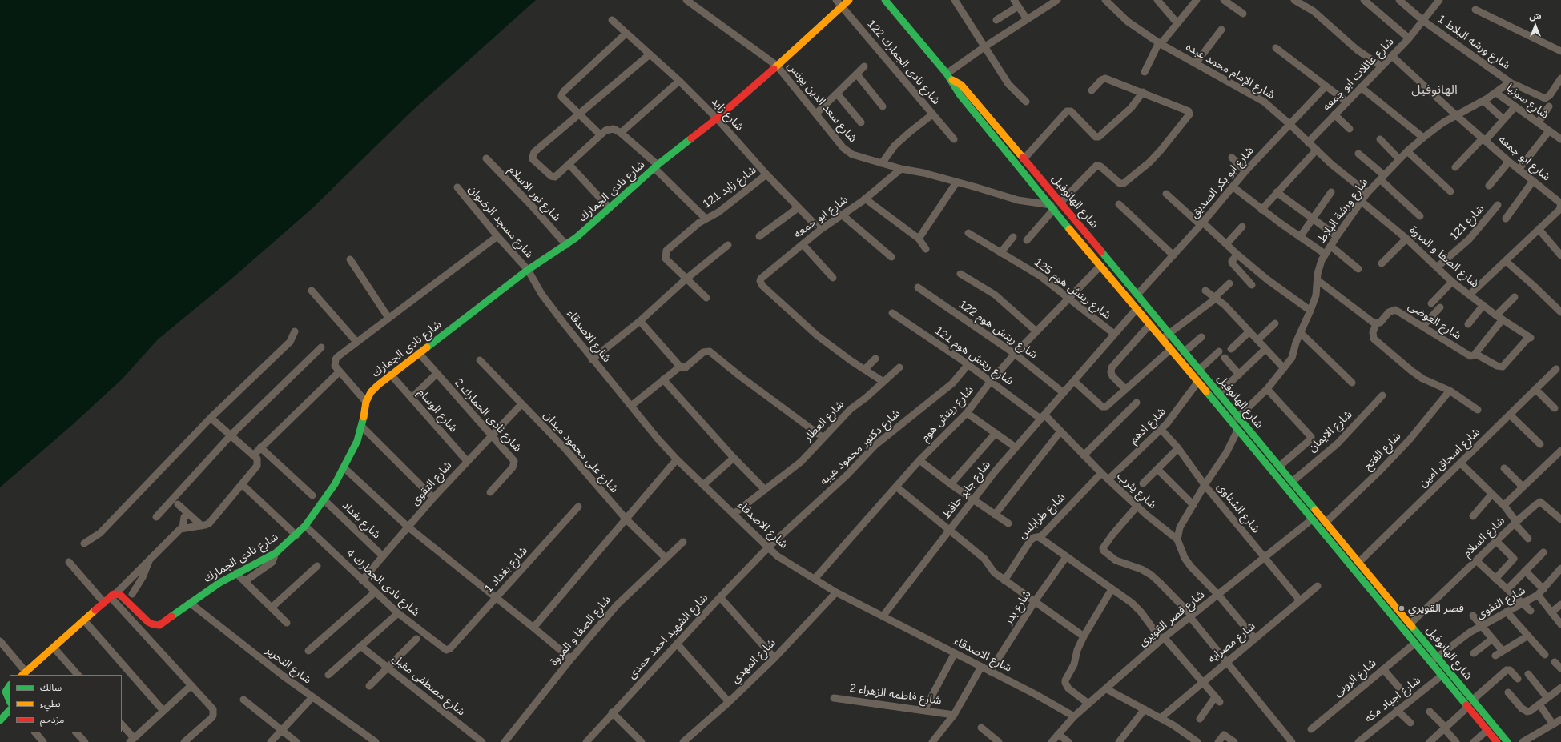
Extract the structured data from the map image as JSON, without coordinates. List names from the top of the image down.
{
  "streets": {
    "street": [
      "شارع ورشه البلاط 1",
      "شارع نادى الجمارك 122",
      "شارع الإمام محمد عبده",
      "شارع عائلات ابو جمعه",
      "شارع سونيا",
      "شارع سعد الدين يونس",
      "شارع زايد",
      "شارع ابو جمعه",
      "شارع ابو بكر الصديق",
      "شارع زايد 121",
      "شارع نادى الجمارك",
      "شارع نور الاسلام",
      "شارع الهانوفيل",
      "شارع ورشة البلاط",
      "شارع مسجد الرضوان",
      "شارع 121",
      "شارع الصفا و المروة",
      "شارع ريتش هوم 125",
      "شارع العوضى",
      "شارع ريتش هوم 122",
      "شارع الاصدقاء",
      "شارع ريتش هوم 121",
      "شارع الوسام",
      "شارع ريتش هوم",
      "شارع نادى الجمارك 2",
      "شارع العطار",
      "شارع ادهم",
      "شارع الايمان",
      "شارع دكتور محمود هيبه",
      "شارع الفتح",
      "شارع على محمود ميدان",
      "شارع اسحاق امين",
      "شارع التقوى",
      "شارع جابر حافظ",
      "شارع يثرب",
      "شارع الشناوى",
      "شارع طرابلس",
      "شارع بغداد",
      "شارع السلام",
      "شارع بغداد 1",
      "شارع نادى الجمارك 4",
      "شارع بدر",
      "شارع قصر القويرى",
      "شارع الشهيد احمد حمدى",
      "شارع مصرايه",
      "شارع المهدي",
      "شارع التحرير",
      "شارع الروبى",
      "شارع مصطفى مقبل",
      "شارع فاطمه الزهراء 2",
      "شارع اجياد مكه"
    ]
  },
  "crossings": [
    ["شارع ورشه البلاط 1", "شارع عائلات ابو جمعه"],
    ["شارع ورشه البلاط 1", "شارع ورشة البلاط"],
    ["شارع نادى الجمارك 122", "شارع نادى الجمارك"],
    ["شارع الإمام محمد عبده", "شارع عائلات ابو جمعه"],
    ["شارع الإمام محمد عبده", "شارع ابو بكر الصديق"],
    ["شارع الإمام محمد عبده", "شارع ورشة البلاط"],
    ["شارع عائلات ابو جمعه", "شارع ابو جمعه"],
    ["شارع سونيا", "شارع ورشة البلاط"],
    ["شارع سعد الدين يونس", "شارع ابو جمعه"],
    ["شارع سعد الدين يونس", "شارع نادى الجمارك"],
    ["شارع سعد الدين يونس", "شارع الهانوفيل"],
    ["شارع زايد", "شارع ابو جمعه"],
    ["شارع زايد", "شارع زايد 121"],
    ["شارع زايد", "شارع نادى الجمارك"],
    ["شارع ابو جمعه", "شارع ورشة البلاط"],
    ["شارع ابو جمعه", "شارع الصفا و المروة"],
    ["شارع ابو بكر الصديق", "شارع الهانوفيل"],
    ["شارع نادى الجمارك", "شارع نور الاسلام"],
    ["شارع نادى الجمارك", "شارع مسجد الرضوان"],
    ["شارع نادى الجمارك", "شارع الاصدقاء"],
    ["شارع نادى الجمارك", "شارع الوسام"],
    ["شارع نادى الجمارك", "شارع نادى الجمارك 2"],
    ["شارع نادى الجمارك", "شارع بغداد"],
    ["شارع نادى الجمارك", "شارع نادى الجمارك 4"],
    ["شارع نادى الجمارك", "شارع التحرير"],
    ["شارع الهانوفيل", "شارع ورشة البلاط"],
    ["شارع الهانوفيل", "شارع ريتش هوم"],
    ["شارع الهانوفيل", "شارع ادهم"],
    ["شارع الهانوفيل", "شارع الايمان"],
    ["شارع الهانوفيل", "شارع الفتح"],
    ["شارع الهانوفيل", "شارع اسحاق امين"],
    ["شارع الهانوفيل", "شارع التقوى"],
    ["شارع الهانوفيل", "شارع جابر حافظ"],
    ["شارع الهانوفيل", "شارع السلام"],
    ["شارع الهانوفيل", "شارع قصر القويرى"],
    ["شارع الهانوفيل", "شارع الروبى"],
    ["شارع الهانوفيل", "شارع اجياد مكه"],
    ["شارع ورشة البلاط", "شارع الصفا و المروة"],
    ["شارع مسجد الرضوان", "شارع الاصدقاء"],
    ["شارع 121", "شارع الصفا و المروة"],
    ["شارع الصفا و المروة", "شارع العوضى"],
    ["شارع الصفا و المروة", "شارع على محمود ميدان"],
    ["شارع ريتش هوم 125", "شارع ريتش هوم"],
    ["شارع ريتش هوم 125", "شارع جابر حافظ"],
    ["شارع ريتش هوم 122", "شارع ريتش هوم"],
    ["شارع ريتش هوم 122", "شارع جابر حافظ"],
    ["شارع الاصدقاء", "شارع ريتش هوم"],
    ["شارع الاصدقاء", "شارع العطار"],
    ["شارع الاصدقاء", "شارع دكتور محمود هيبه"],
    ["شارع الاصدقاء", "شارع جابر حافظ"],
    ["شارع الاصدقاء", "شارع بدر"],
    ["شارع الاصدقاء", "شارع قصر القويرى"],
    ["شارع الاصدقاء", "شارع الشهيد احمد حمدى"],
    ["شارع الاصدقاء", "شارع المهدي"],
    ["شارع ريتش هوم 121", "شارع ريتش هوم"],
    ["شارع ريتش هوم 121", "شارع دكتور محمود هيبه"],
    ["شارع ريتش هوم 121", "شارع جابر حافظ"],
    ["شارع ريتش هوم 121", "شارع يثرب"],
    ["شارع الوسام", "شارع التقوى"],
    ["شارع نادى الجمارك 2", "شارع التقوى"],
    ["شارع ادهم", "شارع يثرب"],
    ["شارع ادهم", "شارع الشناوى"],
    ["شارع دكتور محمود هيبه", "شارع الشهيد احمد حمدى"],
    ["شارع على محمود ميدان", "شارع التقوى"],
    ["شارع التقوى", "شارع بغداد"],
    ["شارع التقوى", "شارع نادى الجمارك 4"],
    ["شارع جابر حافظ", "شارع يثرب"],
    ["شارع يثرب", "شارع طرابلس"],
    ["شارع الشناوى", "شارع قصر القويرى"],
    ["شارع الشناوى", "شارع مصرايه"],
    ["شارع بغداد 1", "شارع نادى الجمارك 4"]
  ],
  "districts": ["الهانوفيل"],
  "places": ["قصر القويري"],
  "legend": ["سالك", "بطيء", "مزدحم"],
  "north": "top"
}
